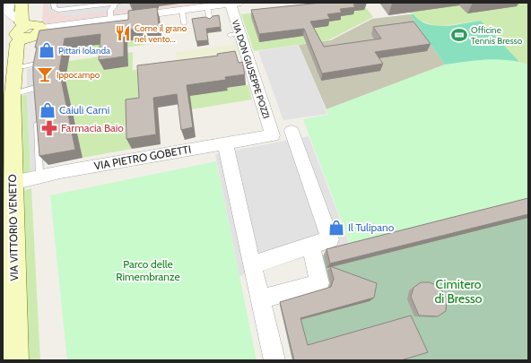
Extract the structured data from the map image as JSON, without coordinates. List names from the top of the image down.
{
  "streets": {
    "main road": ["VIA VITTORIO VENETO"],
    "street": ["VIA DON GIUSEPPE POZZI", "VIA PIETRO GOBETTI"]
  },
  "crossings": [
    ["VIA DON GIUSEPPE POZZI", "VIA PIETRO GOBETTI"],
    ["VIA PIETRO GOBETTI", "VIA VITTORIO VENETO"]
  ],
  "parks": ["Parco delle Rimembranze", "Cimitero di Bresso"],
  "places": {
    "restaurant": ["Come il grano nel vento..."],
    "sports": ["Officine Tennis Bresso"],
    "shop": ["Pittari Iolanda", "Caiuli Carni", "Il Tulipano"],
    "bar": ["Ippocampo"],
    "pharmacy": ["Farmacia Baio"]
  }
}
